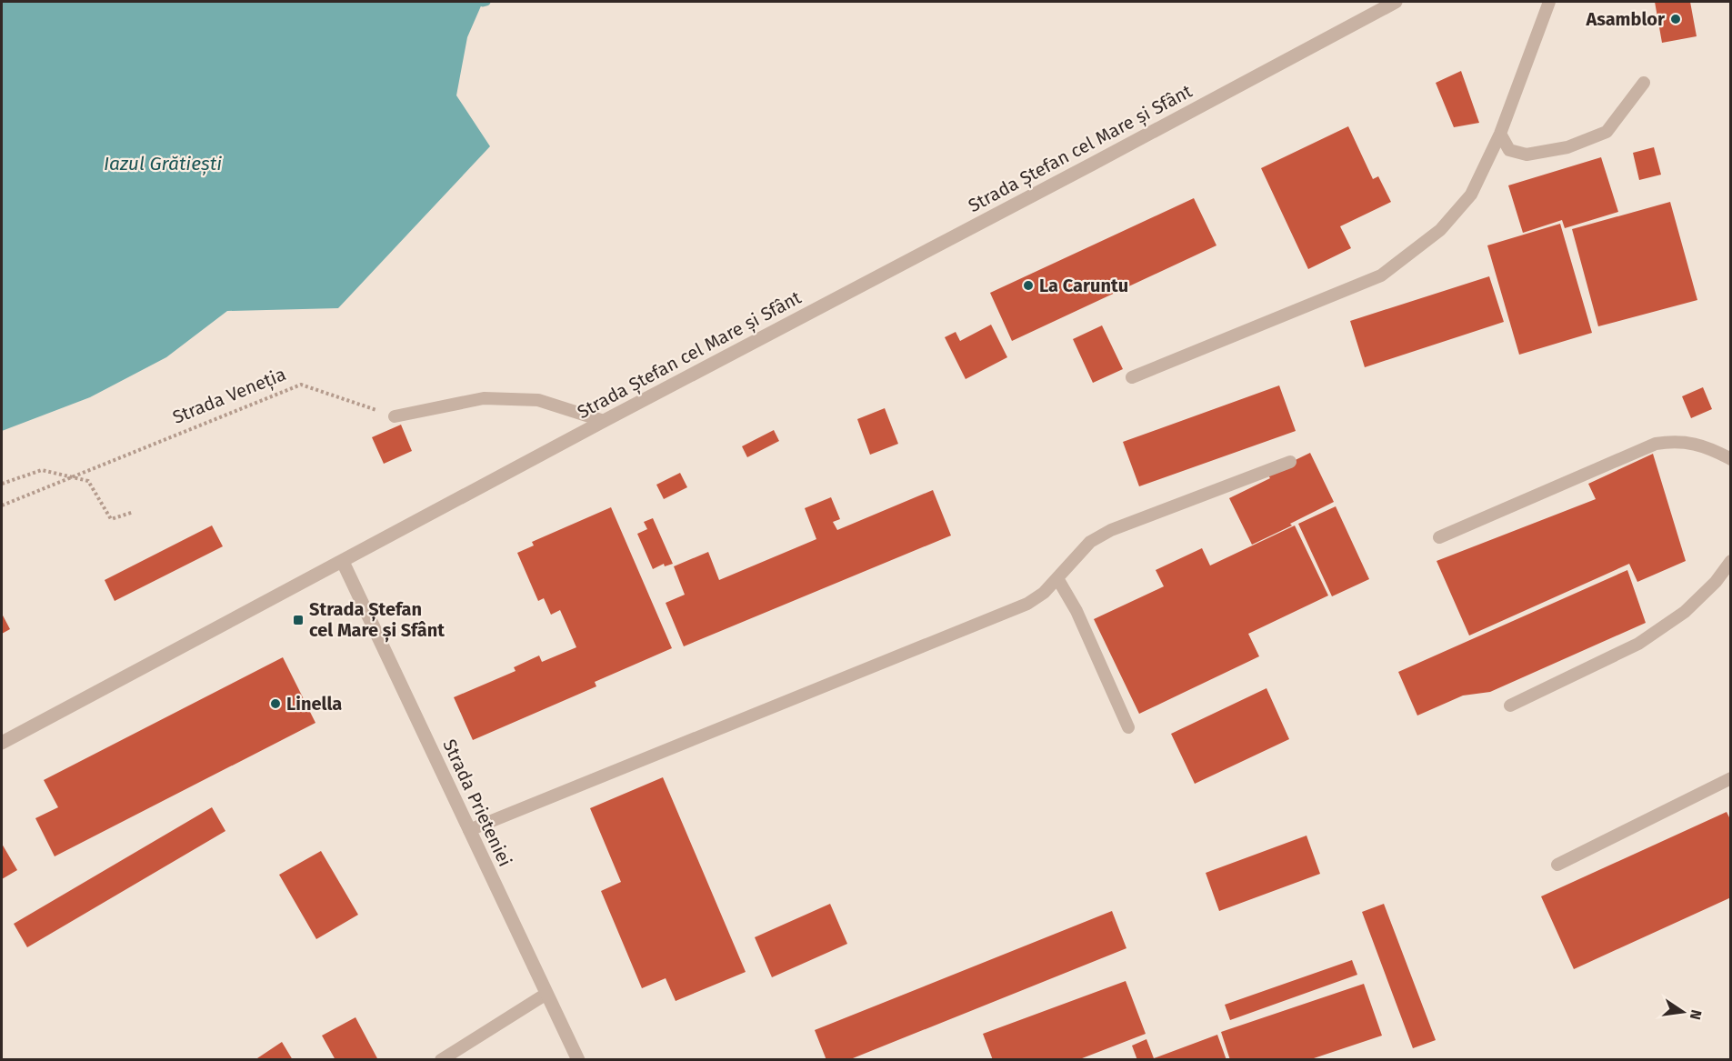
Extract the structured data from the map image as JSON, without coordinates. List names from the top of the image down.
{
  "streets": {
    "street": ["Strada Ștefan cel Mare și Sfânt", "Strada Prieteniei"],
    "path": ["Strada Veneția"]
  },
  "crossings": [
    ["Strada Ștefan cel Mare și Sfânt", "Strada Prieteniei"]
  ],
  "water": ["Iazul Grătiești"],
  "places": {
    "other": ["Asamblor", "La Caruntu", "Linella"],
    "transit": ["Strada Ștefan cel Mare și Sfânt"]
  },
  "north": "right"
}
